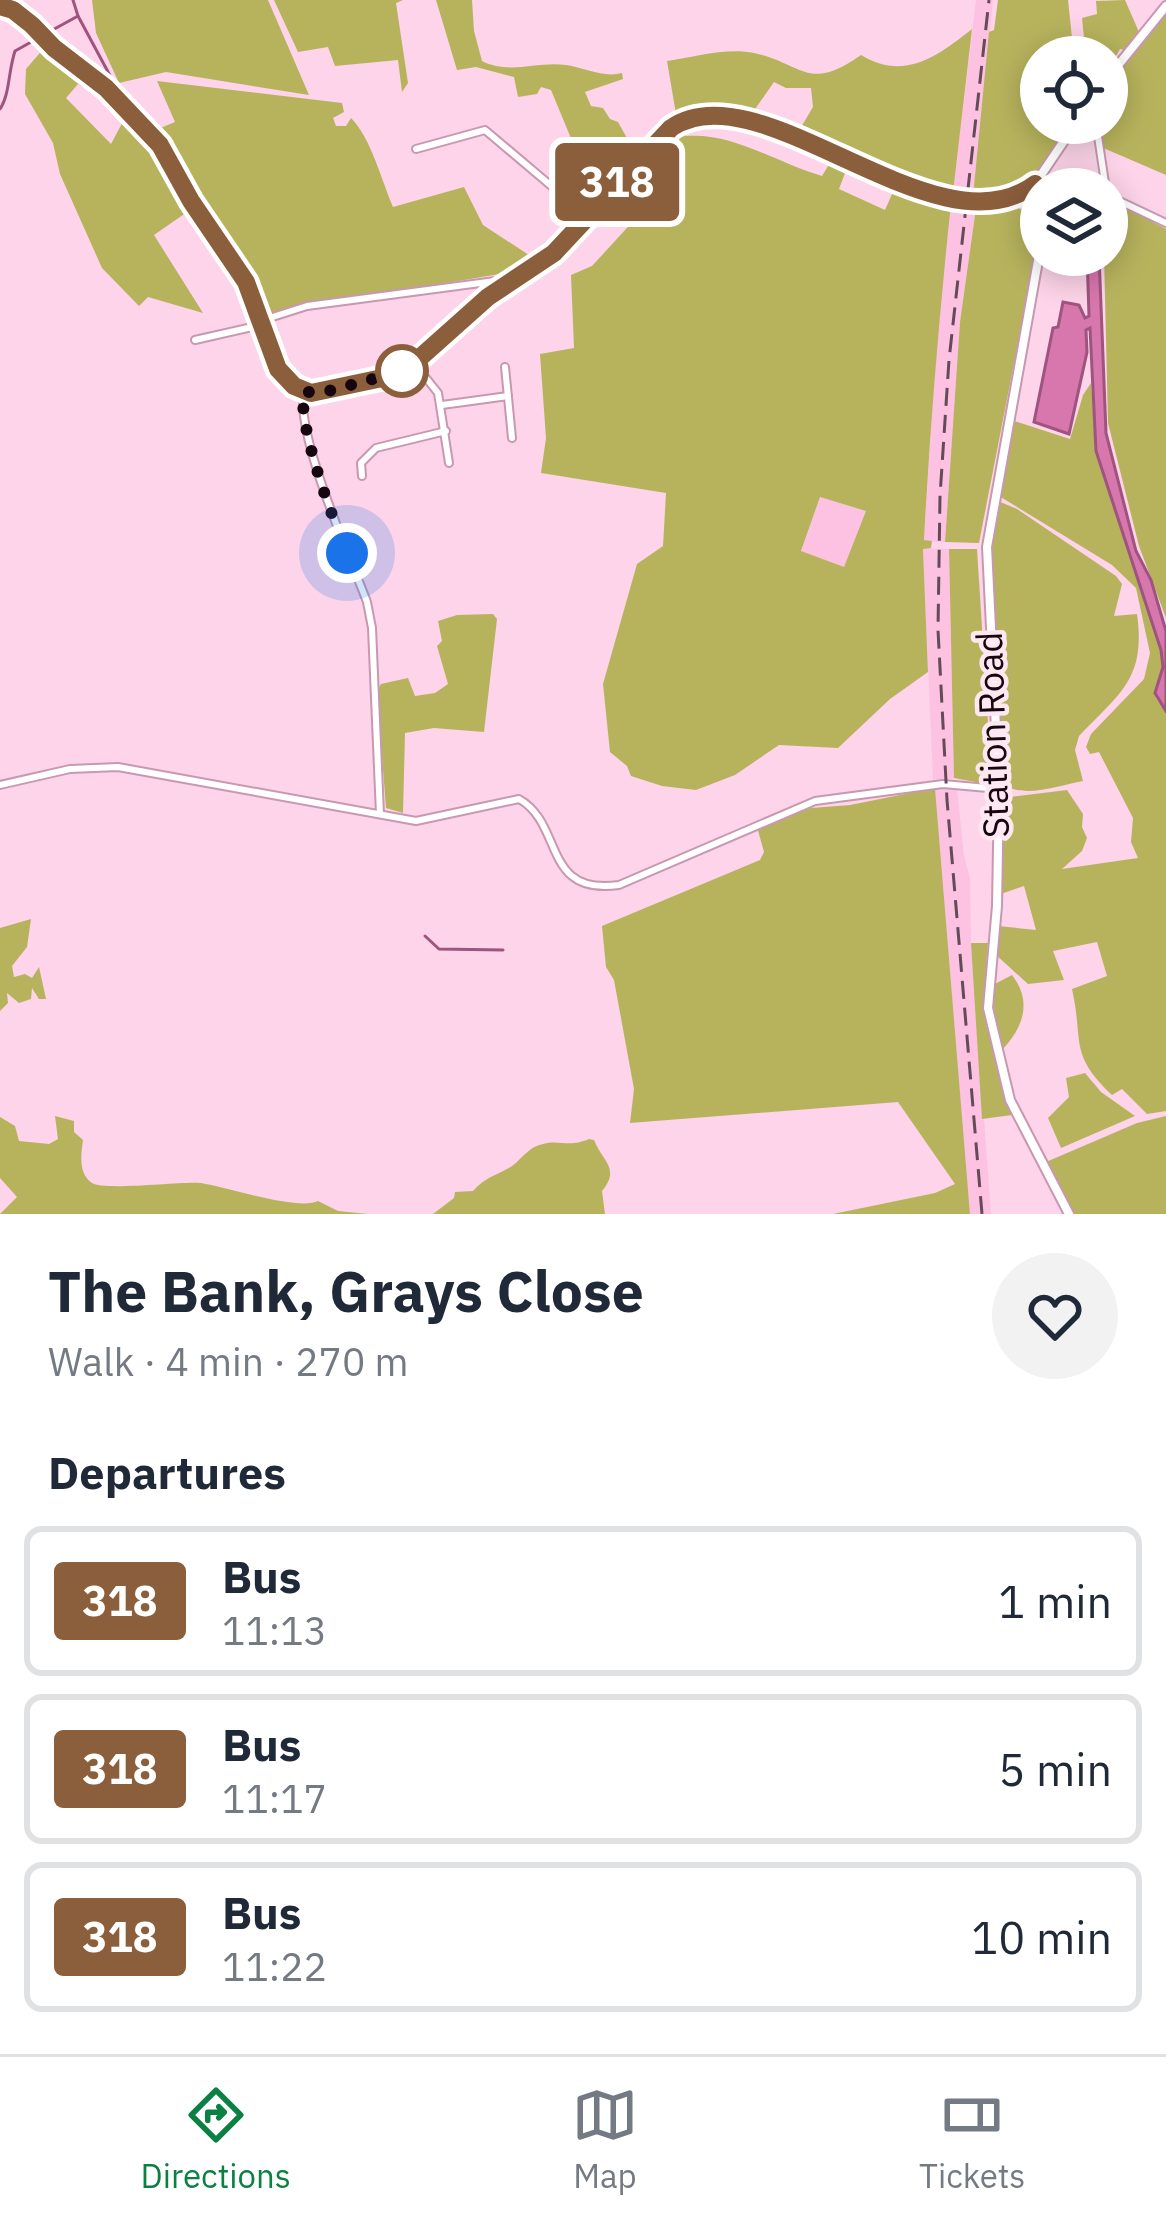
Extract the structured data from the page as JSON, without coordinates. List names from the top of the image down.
{
  "streets": {
    "street": ["Station Road"]
  },
  "lines": ["bus line 318"],
  "page": {
    "on_map": "318",
    "heading": [
      ["The Bank, Grays Close", "Walk · 4 min · 270 m"],
      "Departures"
    ],
    "list": [
      {
        "mark": "318",
        "name": "Bus",
        "note": "11:13",
        "value": "1 min"
      },
      {
        "mark": "318",
        "name": "Bus",
        "note": "11:17",
        "value": "5 min"
      },
      {
        "mark": "318",
        "name": "Bus",
        "note": "11:22",
        "value": "10 min"
      }
    ],
    "tabs": ["Directions", "Map", "Tickets"]
  }
}
